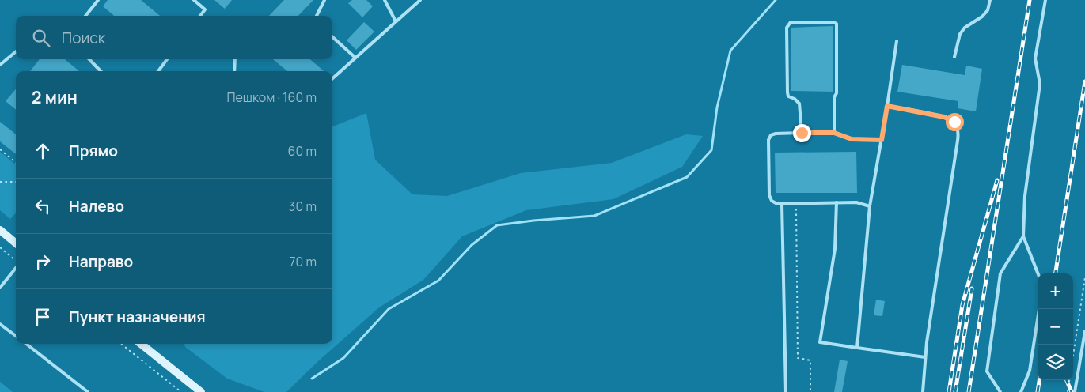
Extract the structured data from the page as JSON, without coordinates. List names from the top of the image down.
{
  "page": {
    "search": "Поиск",
    "heading": ["2 мин", "Пешком · 160 m"],
    "list": [
      ["Прямо", "60 m"],
      ["Налево", "30 m"],
      ["Направо", "70 m"],
      "Пункт назначения"
    ],
    "map_buttons": ["+", "−"]
  }
}
